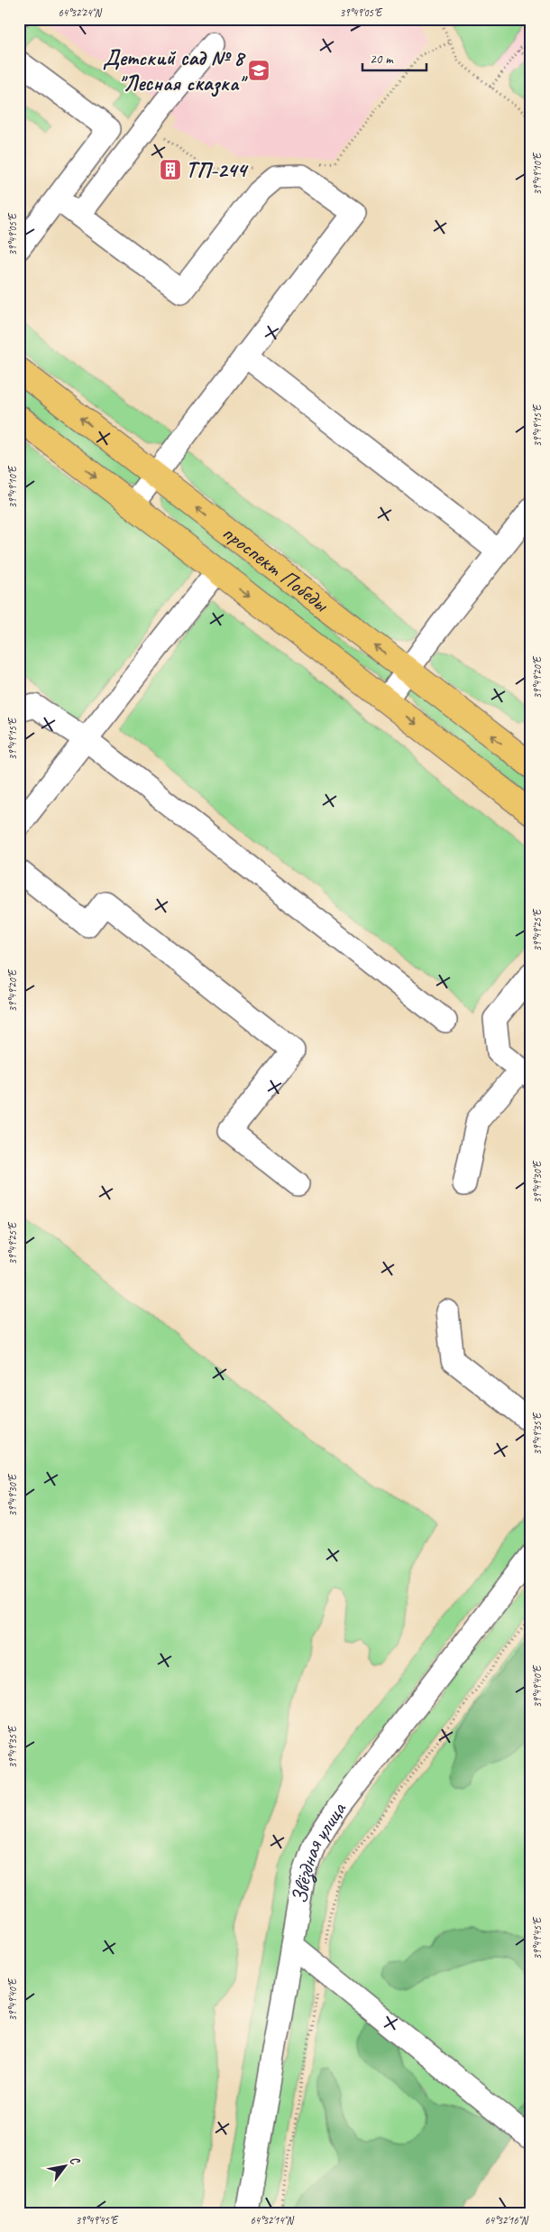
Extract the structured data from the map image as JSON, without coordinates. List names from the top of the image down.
{
  "streets": {
    "main road": ["проспект Победы"],
    "street": ["Звёздная улица"]
  },
  "places": {
    "school or university": ["Детский сад № 8 \"Лесная сказка\""],
    "building": ["ТП-244"]
  },
  "scale_bar": "20 m",
  "north": "top right",
  "coordinates": [
    "64°32'24\"N",
    "39°49'05\"E",
    "39°49'10\"E",
    "39°49'15\"E",
    "39°49'20\"E",
    "39°49'25\"E",
    "39°49'30\"E",
    "39°49'35\"E",
    "39°49'40\"E",
    "39°49'45\"E",
    "64°32'14\"N",
    "64°32'16\"N"
  ]
}
